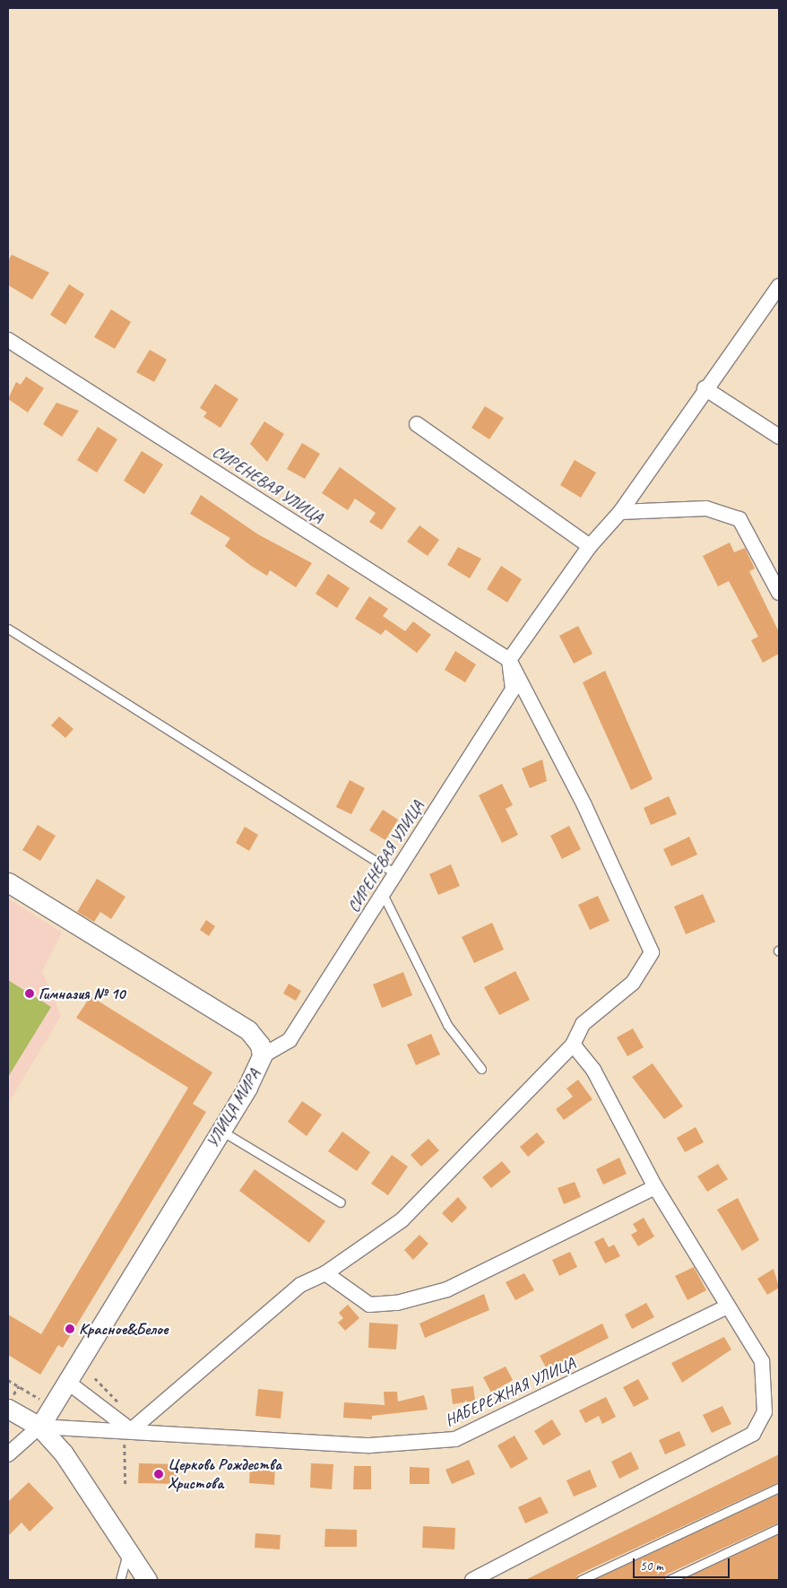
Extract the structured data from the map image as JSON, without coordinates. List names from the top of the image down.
{
  "streets": {
    "street": ["СИРЕНЕВАЯ УЛИЦА", "УЛИЦА МИРА", "НАБЕРЕЖНАЯ УЛИЦА"]
  },
  "crossings": [
    ["СИРЕНЕВАЯ УЛИЦА", "УЛИЦА МИРА"],
    ["УЛИЦА МИРА", "НАБЕРЕЖНАЯ УЛИЦА"]
  ],
  "places": ["Гимназия № 10", "Красное&Белое", "Церковь Рождества Христова"],
  "scale_bar": "50 m"
}
